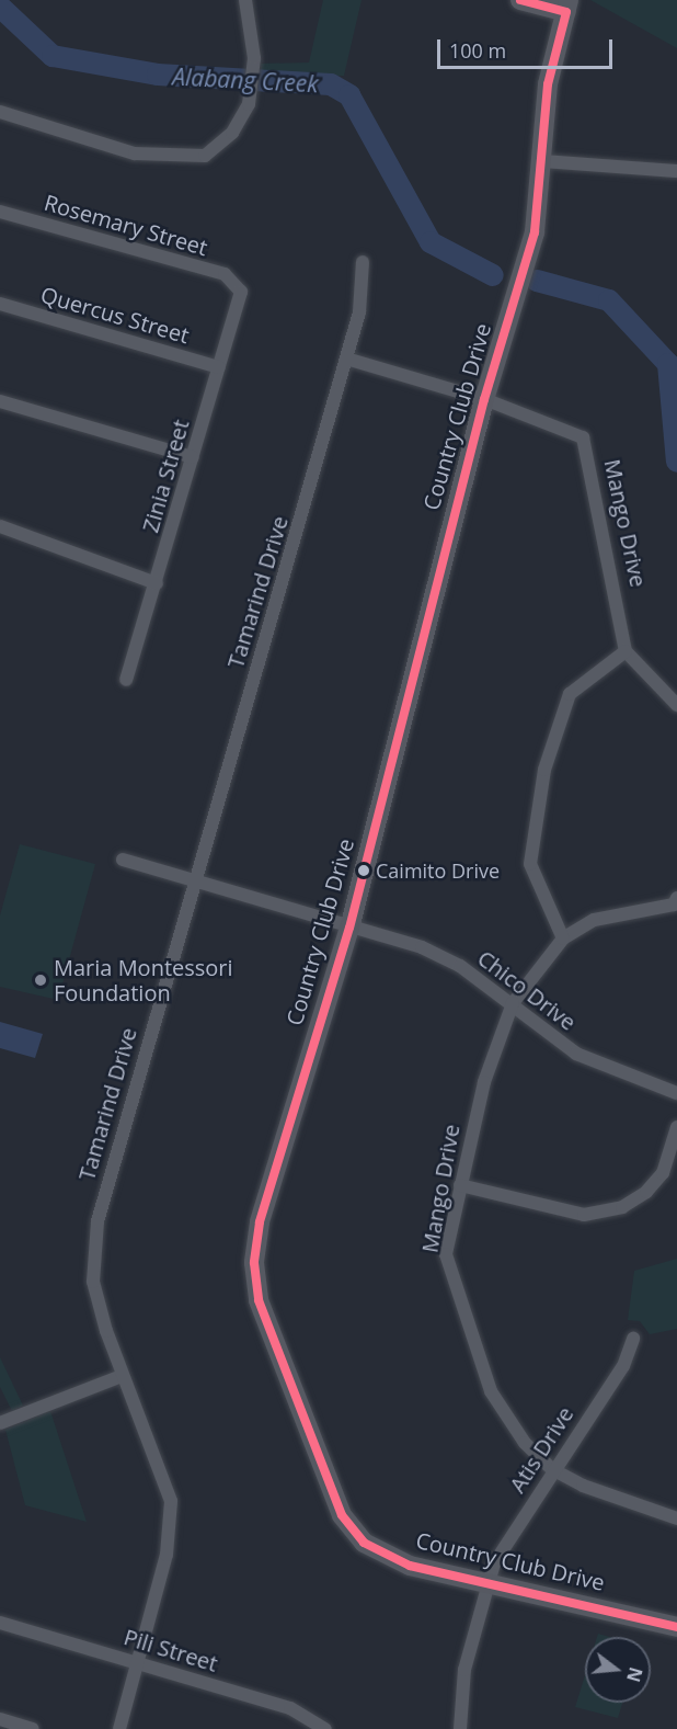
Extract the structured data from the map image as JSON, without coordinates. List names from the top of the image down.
{
  "streets": {
    "street": [
      "Rosemary Street",
      "Quercus Street",
      "Country Club Drive",
      "Zinia Street",
      "Mango Drive",
      "Tamarind Drive",
      "Chico Drive",
      "Atis Drive",
      "Pili Street"
    ]
  },
  "crossings": [
    ["Rosemary Street", "Zinia Street"],
    ["Quercus Street", "Zinia Street"],
    ["Country Club Drive", "Mango Drive"],
    ["Country Club Drive", "Chico Drive"],
    ["Country Club Drive", "Atis Drive"],
    ["Mango Drive", "Chico Drive"],
    ["Mango Drive", "Atis Drive"],
    ["Tamarind Drive", "Pili Street"]
  ],
  "water": ["Alabang Creek"],
  "places": ["Caimito Drive", "Maria Montessori Foundation"],
  "scale_bar": "100 m",
  "north": "right"
}
